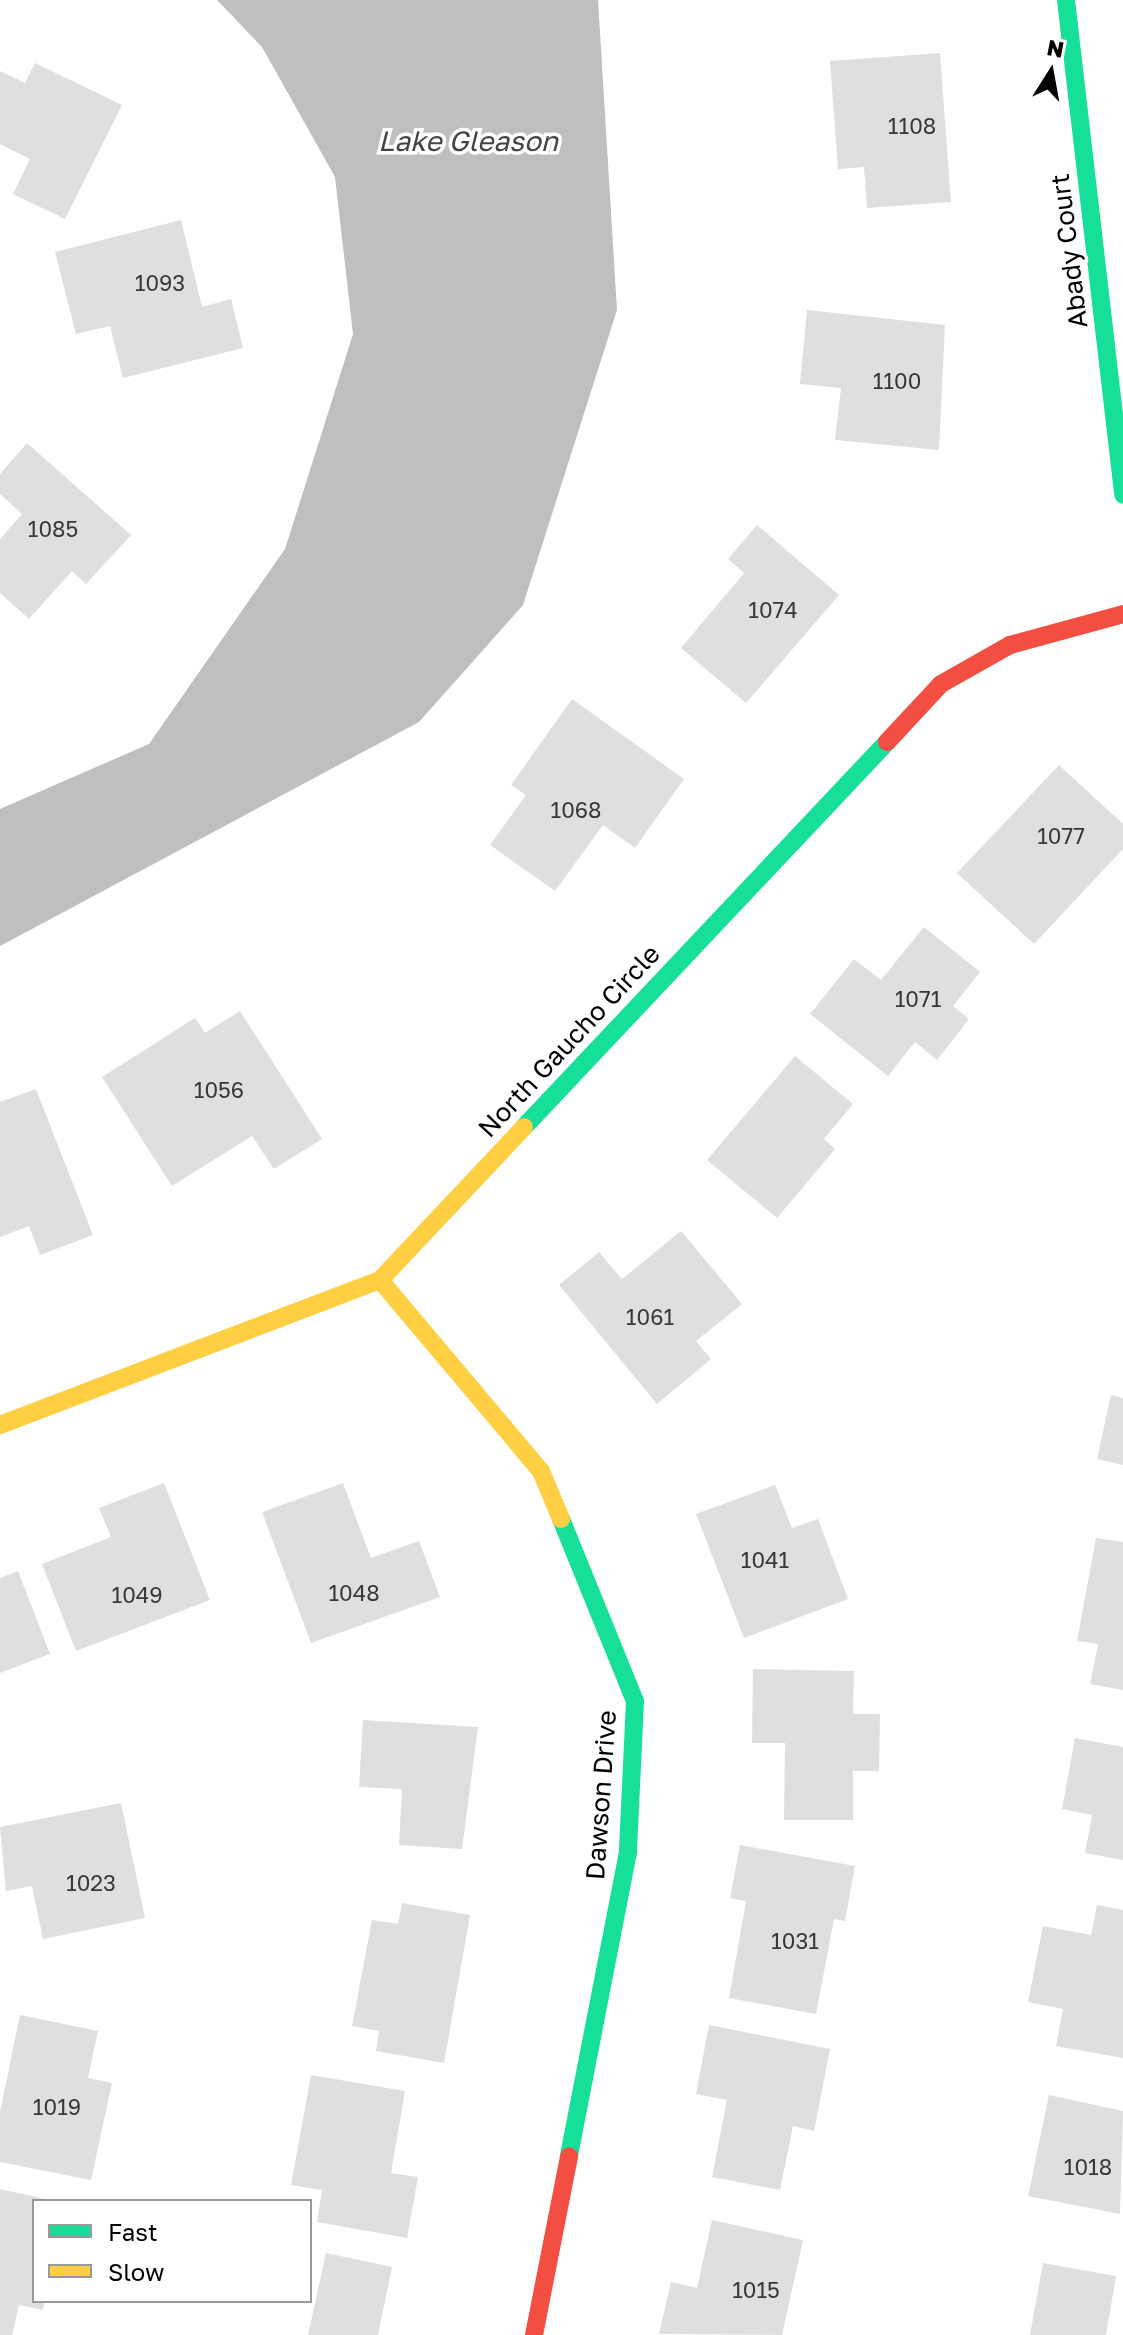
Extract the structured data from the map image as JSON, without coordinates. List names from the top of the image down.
{
  "streets": {
    "street": ["Abady Court", "North Gaucho Circle", "Dawson Drive"]
  },
  "crossings": [
    ["North Gaucho Circle", "Dawson Drive"]
  ],
  "water": ["Lake Gleason"],
  "house_numbers": [
    "1108",
    "1093",
    "1100",
    "1085",
    "1074",
    "1068",
    "1077",
    "1071",
    "1056",
    "1061",
    "1041",
    "1048",
    "1049",
    "1023",
    "1031",
    "1019",
    "1018",
    "1015"
  ],
  "legend": ["Fast", "Slow"],
  "north": "top"
}
